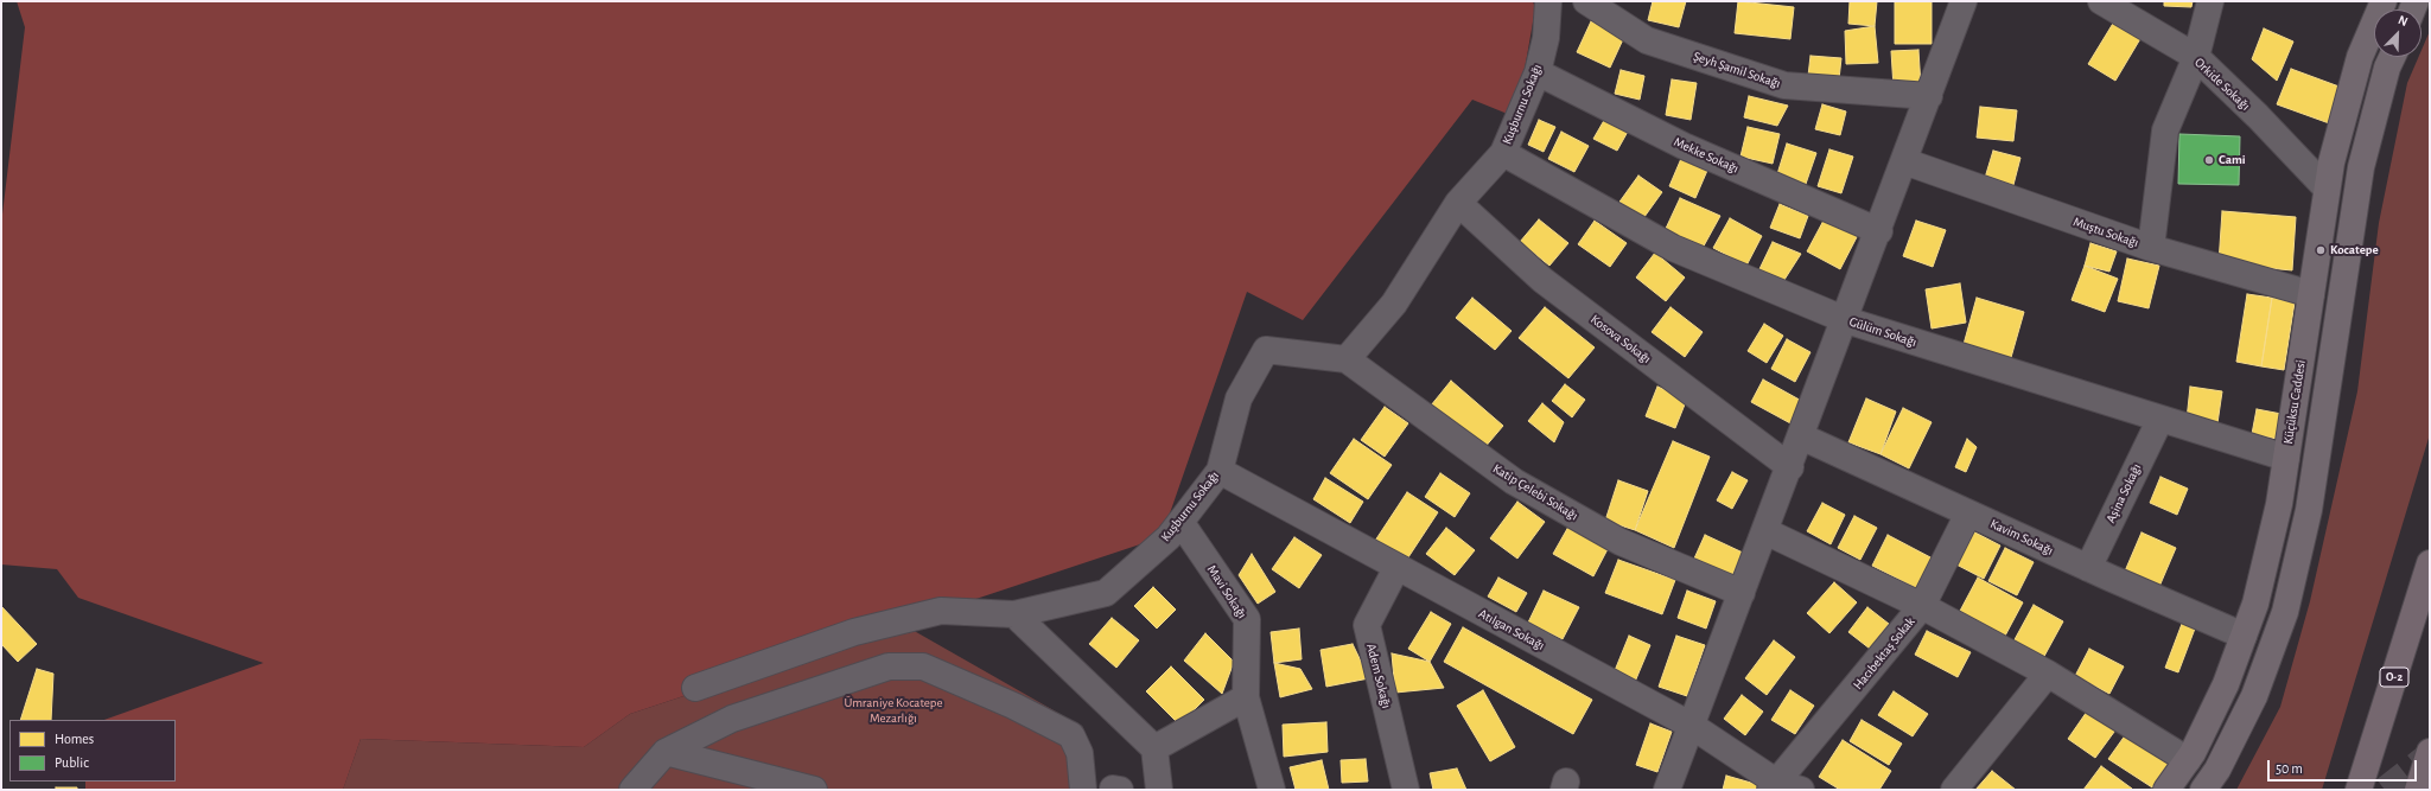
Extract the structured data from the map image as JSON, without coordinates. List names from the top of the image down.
{
  "streets": {
    "highway": ["O-2"],
    "main road": ["Küçüksu Caddesi"],
    "street": [
      "Şeyh Şamil Sokağı",
      "Orkide Sokağı",
      "Kuşburnu Sokağı",
      "Mekke Sokağı",
      "Muştu Sokağı",
      "Gülüm Sokağı",
      "Kosova Sokağı",
      "Katip Çelebi Sokağı",
      "Aşina Sokağı",
      "Kavim Sokağı",
      "Mavi Sokağı",
      "Atılgan Sokağı",
      "Hacıbektaş Sokak",
      "Adem Sokağı"
    ]
  },
  "crossings": [
    ["Orkide Sokağı", "Küçüksu Caddesi"],
    ["Kuşburnu Sokağı", "Mekke Sokağı"],
    ["Kuşburnu Sokağı", "Gülüm Sokağı"],
    ["Kuşburnu Sokağı", "Kosova Sokağı"],
    ["Kuşburnu Sokağı", "Katip Çelebi Sokağı"],
    ["Kuşburnu Sokağı", "Mavi Sokağı"],
    ["Kuşburnu Sokağı", "Atılgan Sokağı"],
    ["Muştu Sokağı", "Küçüksu Caddesi"],
    ["Gülüm Sokağı", "Küçüksu Caddesi"],
    ["Gülüm Sokağı", "Aşina Sokağı"],
    ["Küçüksu Caddesi", "Kavim Sokağı"],
    ["Aşina Sokağı", "Kavim Sokağı"],
    ["Atılgan Sokağı", "Hacıbektaş Sokak"],
    ["Atılgan Sokağı", "Adem Sokağı"]
  ],
  "parks": ["Ümraniye Kocatepe Mezarlığı"],
  "places": ["Cami", "Kocatepe"],
  "legend": ["Homes", "Public"],
  "scale_bar": "50 m",
  "north": "top right"
}
